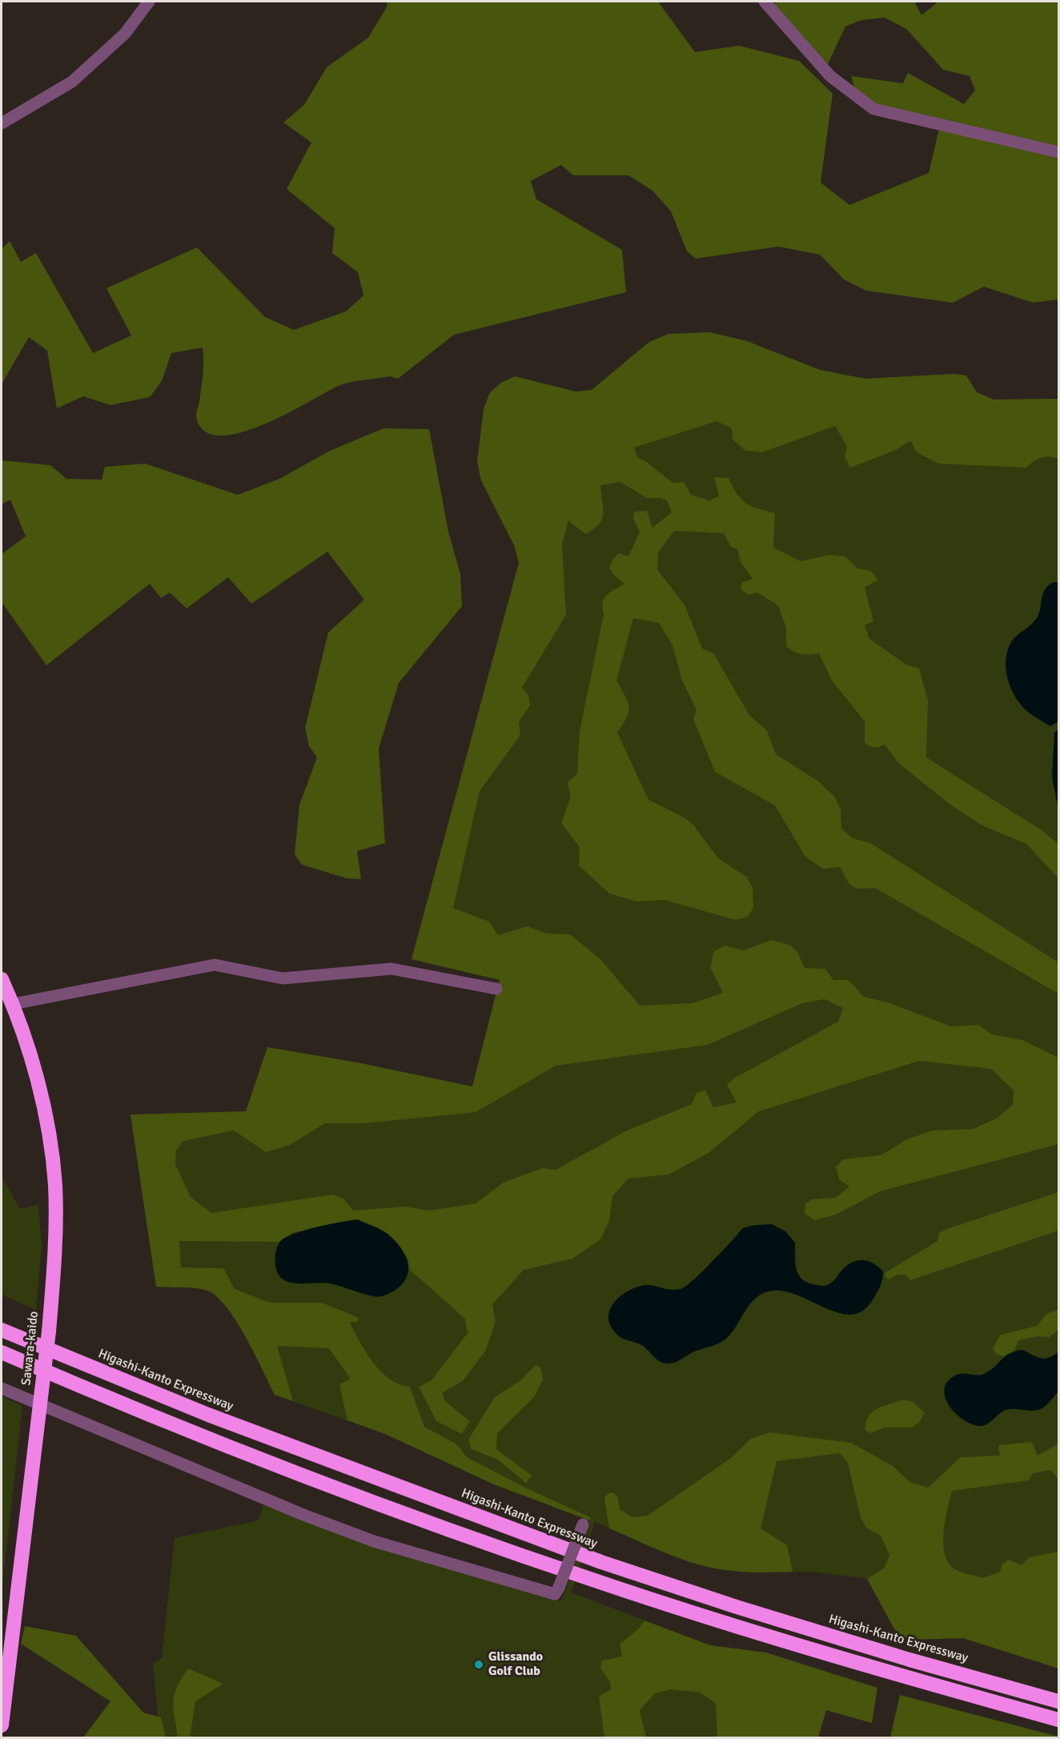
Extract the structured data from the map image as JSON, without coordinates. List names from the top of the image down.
{
  "streets": {
    "highway": ["Sawara-kaido", "Higashi-Kanto Expressway"]
  },
  "places": ["Glissando Golf Club"]
}
